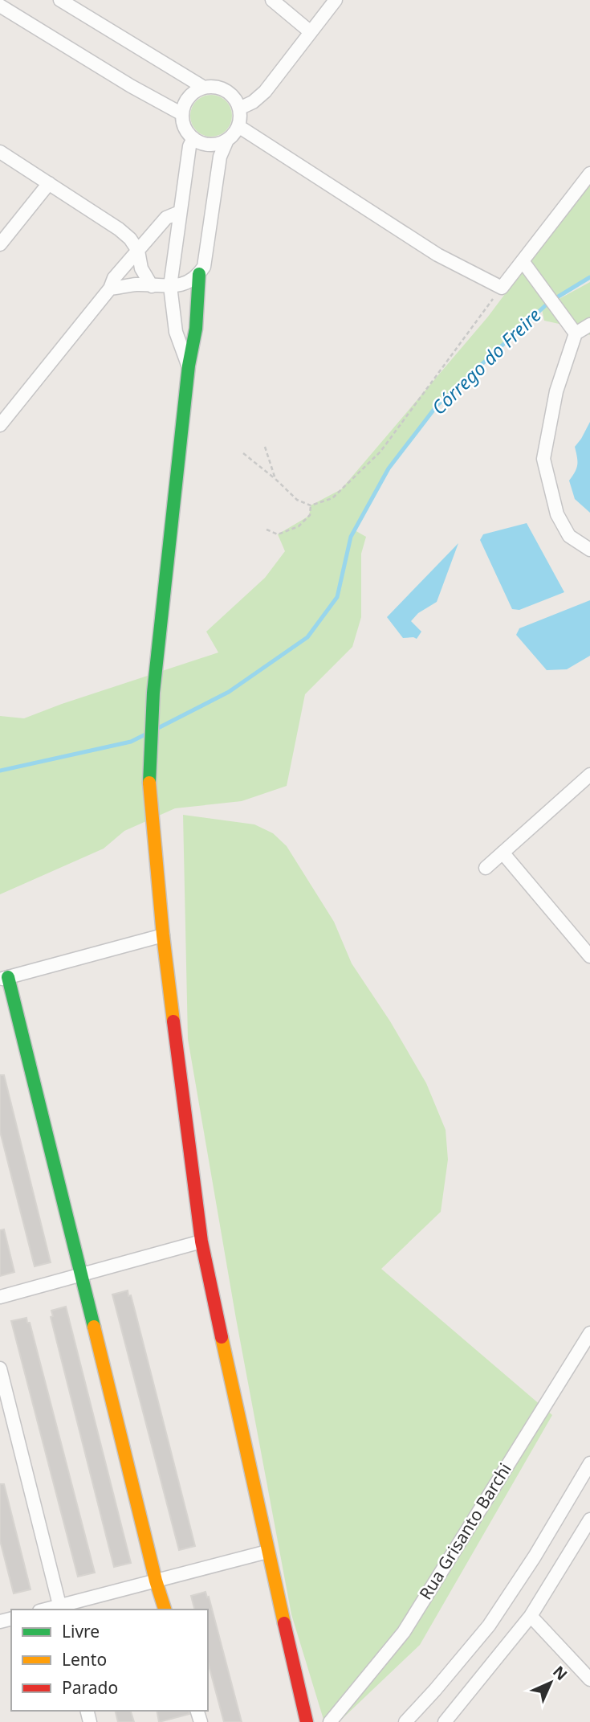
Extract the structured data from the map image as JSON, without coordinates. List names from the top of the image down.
{
  "streets": {
    "street": ["Rua Grisanto Barchi"]
  },
  "water": ["Córrego do Freire"],
  "legend": ["Livre", "Lento", "Parado"],
  "north": "top right"
}
